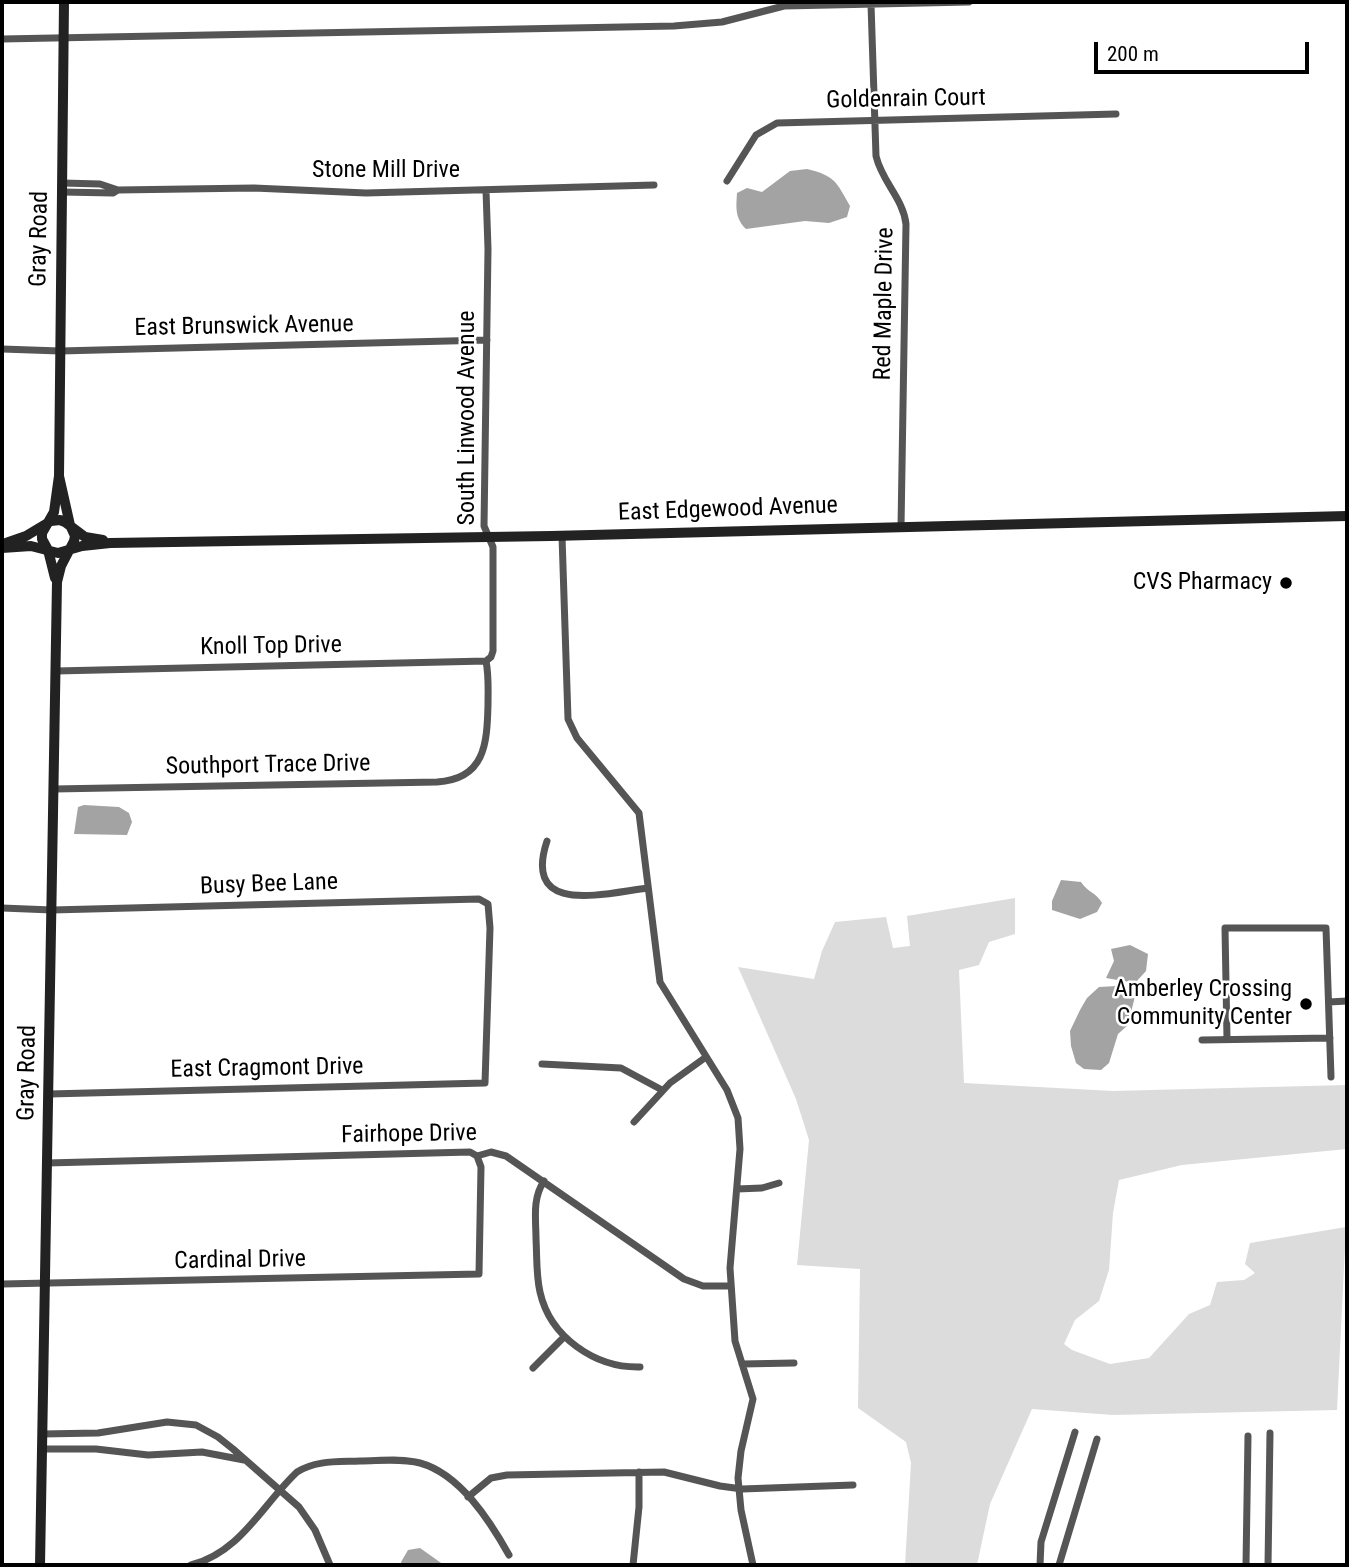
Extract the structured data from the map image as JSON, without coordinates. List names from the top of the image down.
{
  "streets": {
    "street": [
      "Goldenrain Court",
      "Stone Mill Drive",
      "Gray Road",
      "Red Maple Drive",
      "East Brunswick Avenue",
      "South Linwood Avenue",
      "East Edgewood Avenue",
      "Knoll Top Drive",
      "Southport Trace Drive",
      "Busy Bee Lane",
      "East Cragmont Drive",
      "Fairhope Drive",
      "Cardinal Drive"
    ]
  },
  "crossings": [
    ["Goldenrain Court", "Red Maple Drive"],
    ["Stone Mill Drive", "Gray Road"],
    ["Stone Mill Drive", "South Linwood Avenue"],
    ["Gray Road", "East Brunswick Avenue"],
    ["Gray Road", "East Edgewood Avenue"],
    ["Gray Road", "Knoll Top Drive"],
    ["Gray Road", "Southport Trace Drive"],
    ["Gray Road", "Busy Bee Lane"],
    ["Gray Road", "East Cragmont Drive"],
    ["Gray Road", "Fairhope Drive"],
    ["Gray Road", "Cardinal Drive"],
    ["Red Maple Drive", "East Edgewood Avenue"],
    ["East Brunswick Avenue", "South Linwood Avenue"],
    ["South Linwood Avenue", "East Edgewood Avenue"],
    ["South Linwood Avenue", "Knoll Top Drive"],
    ["South Linwood Avenue", "Southport Trace Drive"],
    ["Busy Bee Lane", "East Cragmont Drive"],
    ["Fairhope Drive", "Cardinal Drive"]
  ],
  "places": ["CVS Pharmacy", "Amberley Crossing Community Center"],
  "scale_bar": "200 m"
}
